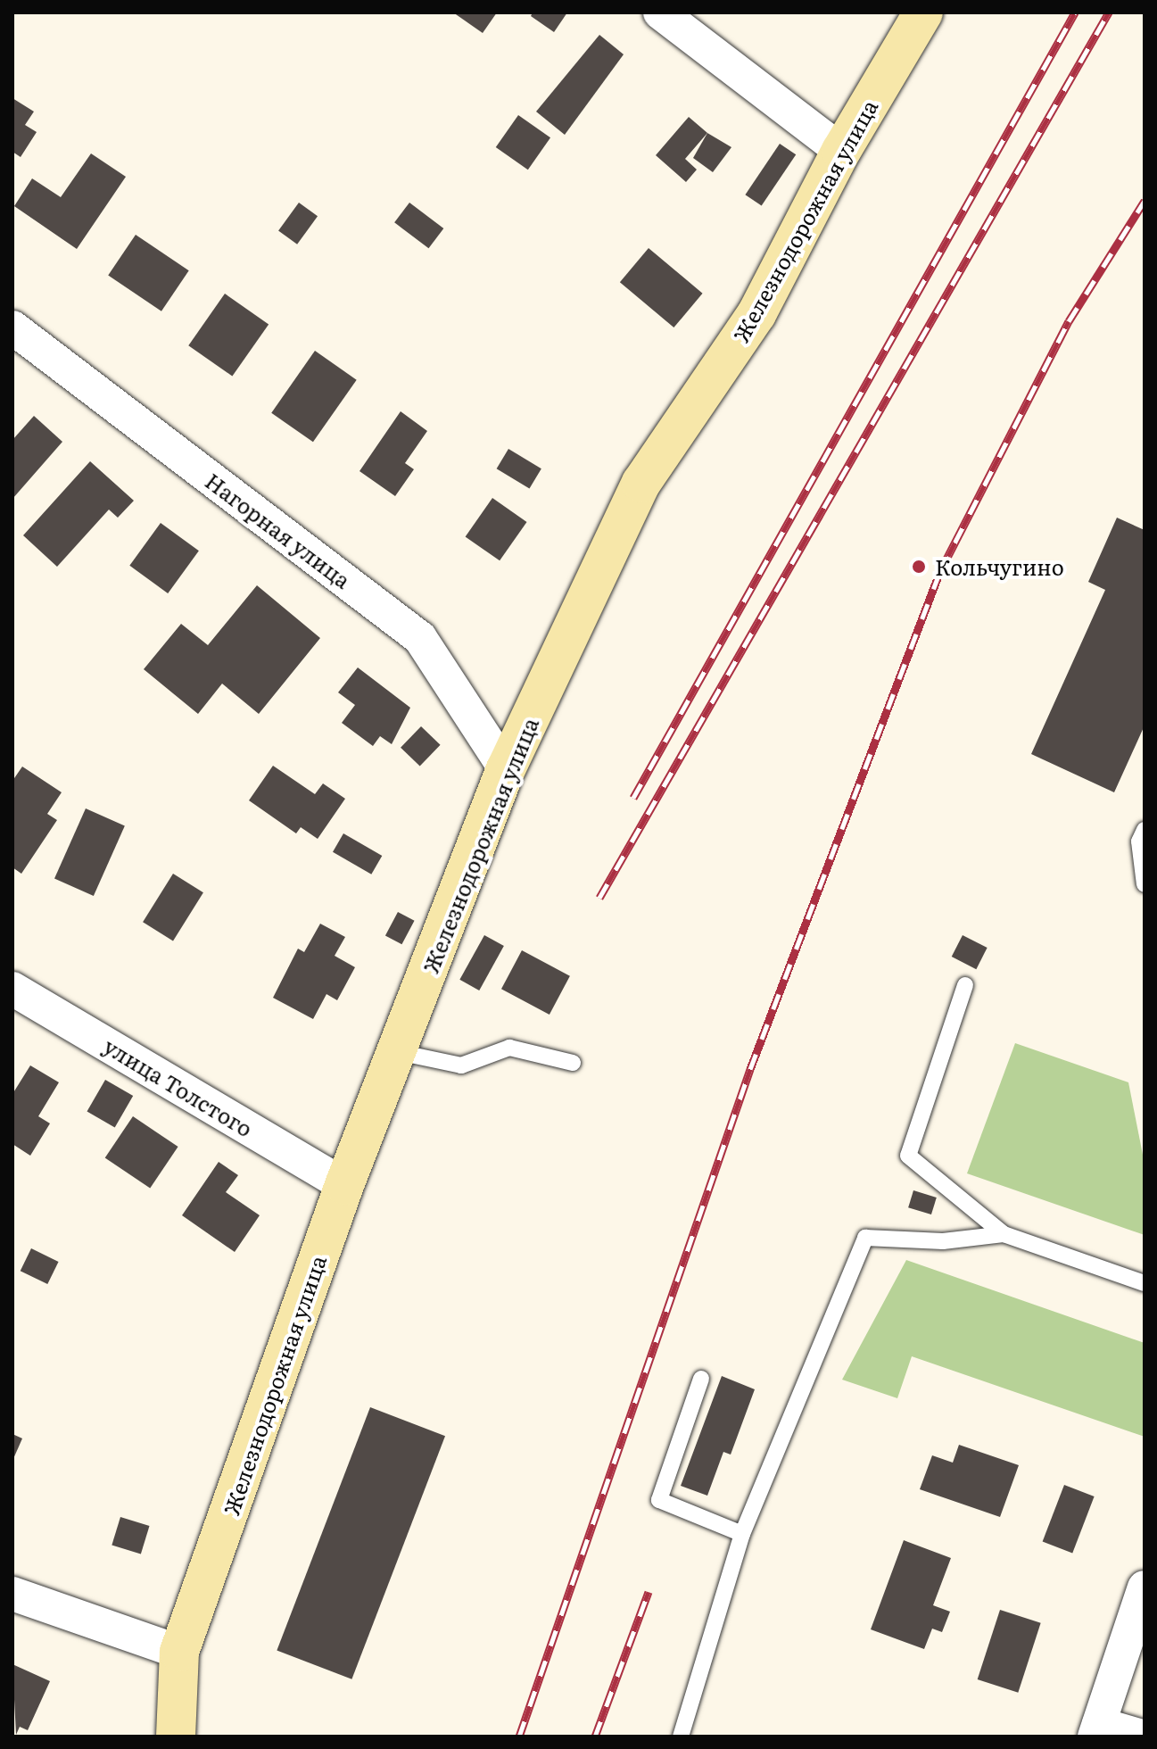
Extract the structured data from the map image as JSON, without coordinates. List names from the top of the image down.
{
  "streets": {
    "street": ["Железнодорожная улица", "Нагорная улица", "улица Толстого"]
  },
  "crossings": [
    ["Железнодорожная улица", "Нагорная улица"],
    ["Железнодорожная улица", "улица Толстого"]
  ],
  "places": ["Кольчугино"]
}
